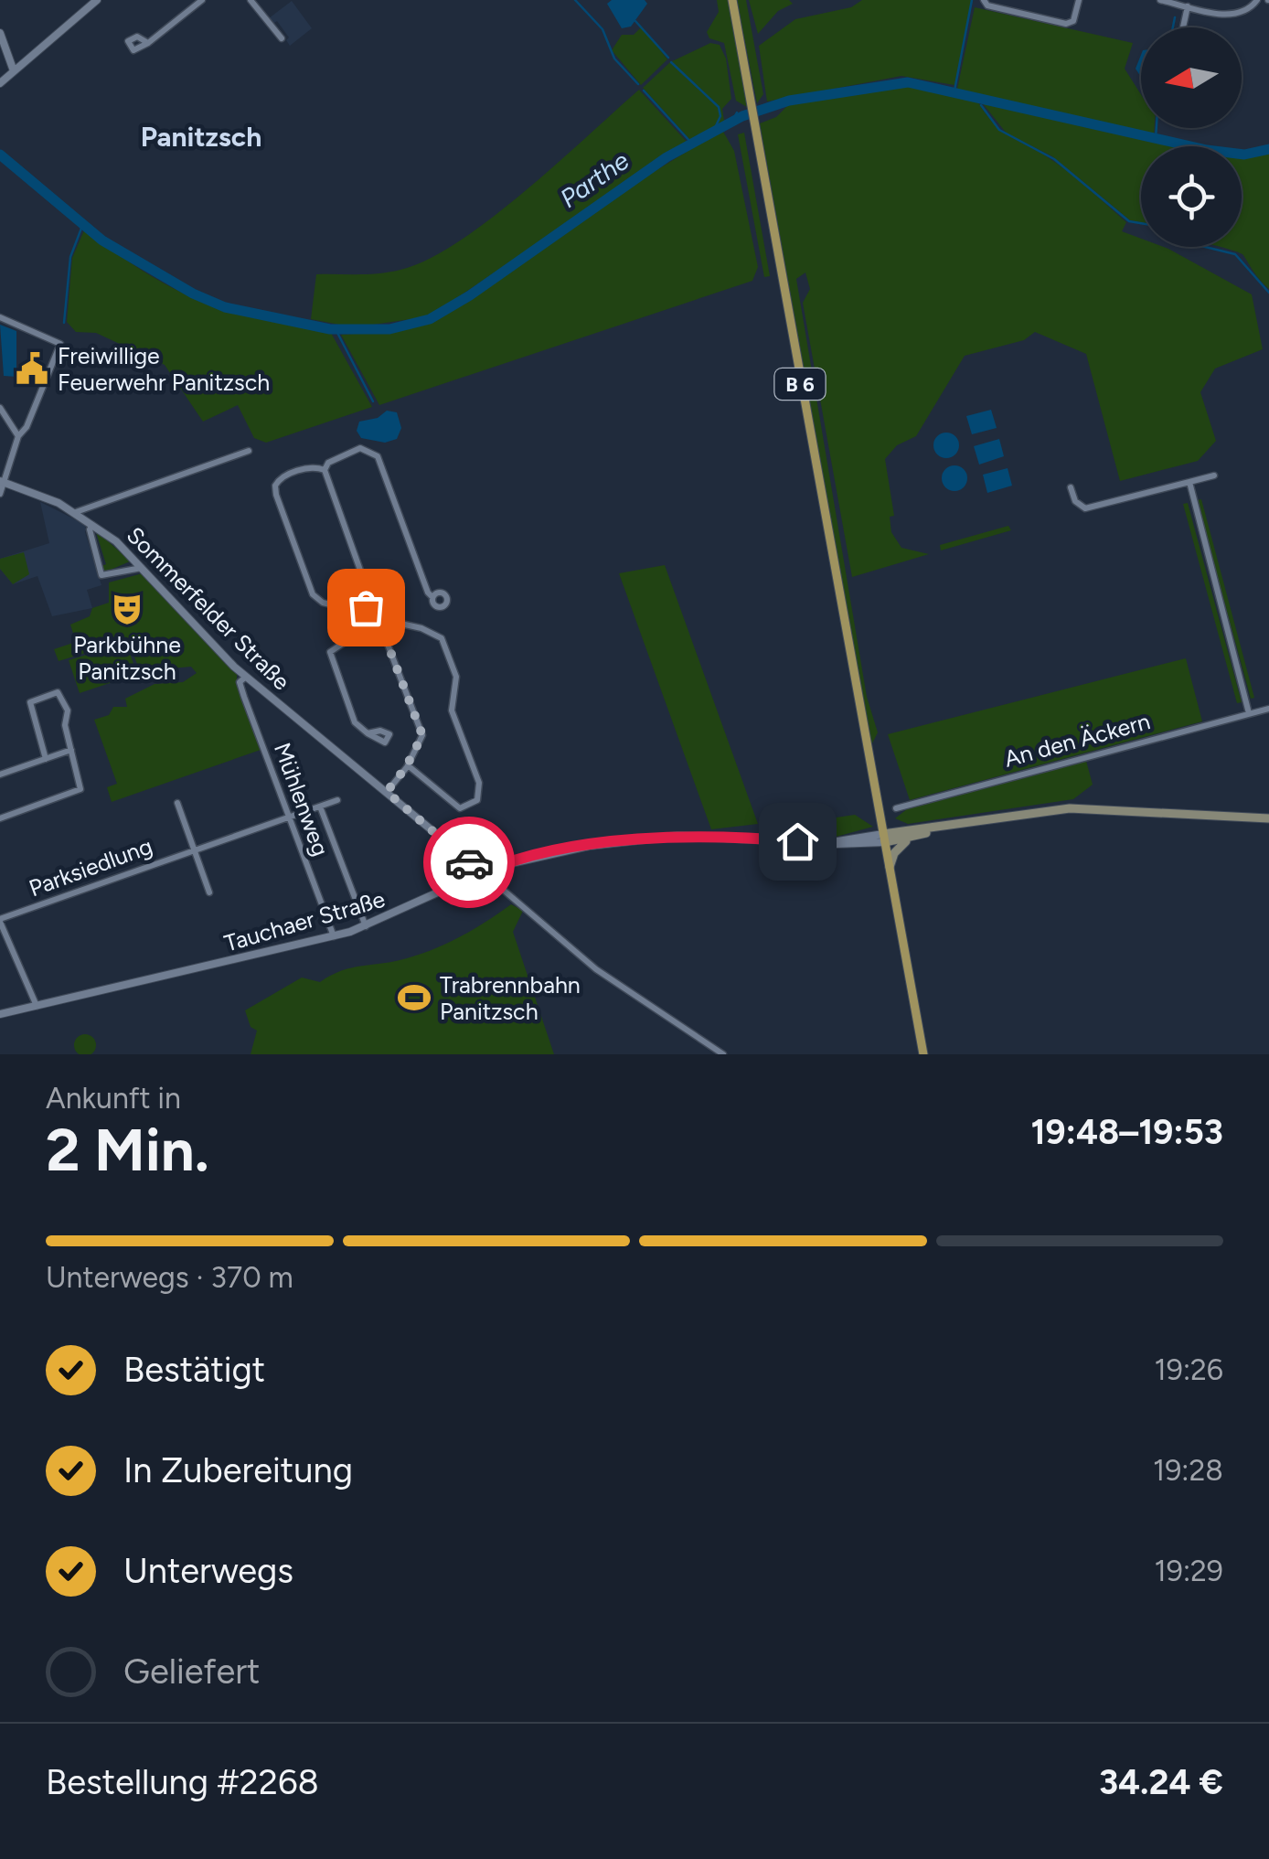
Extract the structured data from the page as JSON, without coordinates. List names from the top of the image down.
{
  "streets": {
    "main road": ["B 6"],
    "street": [
      "Sommerfelder Straße",
      "An den Äckern",
      "Mühlenweg",
      "Parksiedlung",
      "Tauchaer Straße"
    ]
  },
  "crossings": [
    ["B 6", "Tauchaer Straße"],
    ["Sommerfelder Straße", "Mühlenweg"],
    ["Sommerfelder Straße", "Tauchaer Straße"],
    ["Mühlenweg", "Parksiedlung"],
    ["Mühlenweg", "Tauchaer Straße"]
  ],
  "districts": ["Panitzsch"],
  "water": ["Parthe"],
  "places": {
    "public building": ["Freiwillige Feuerwehr Panitzsch"],
    "theatre": ["Parkbühne Panitzsch"],
    "sports": ["Trabrennbahn Panitzsch"]
  },
  "north": "left",
  "page": {
    "heading": ["2 Min.", "Ankunft in", "19:48–19:53"],
    "panel": ["Bestellung #2268", "34.24 €"],
    "bar": "Unterwegs · 370 m",
    "list": [
      ["Bestätigt", "19:26"],
      ["In Zubereitung", "19:28"],
      ["Unterwegs", "19:29"],
      "Geliefert"
    ]
  }
}
